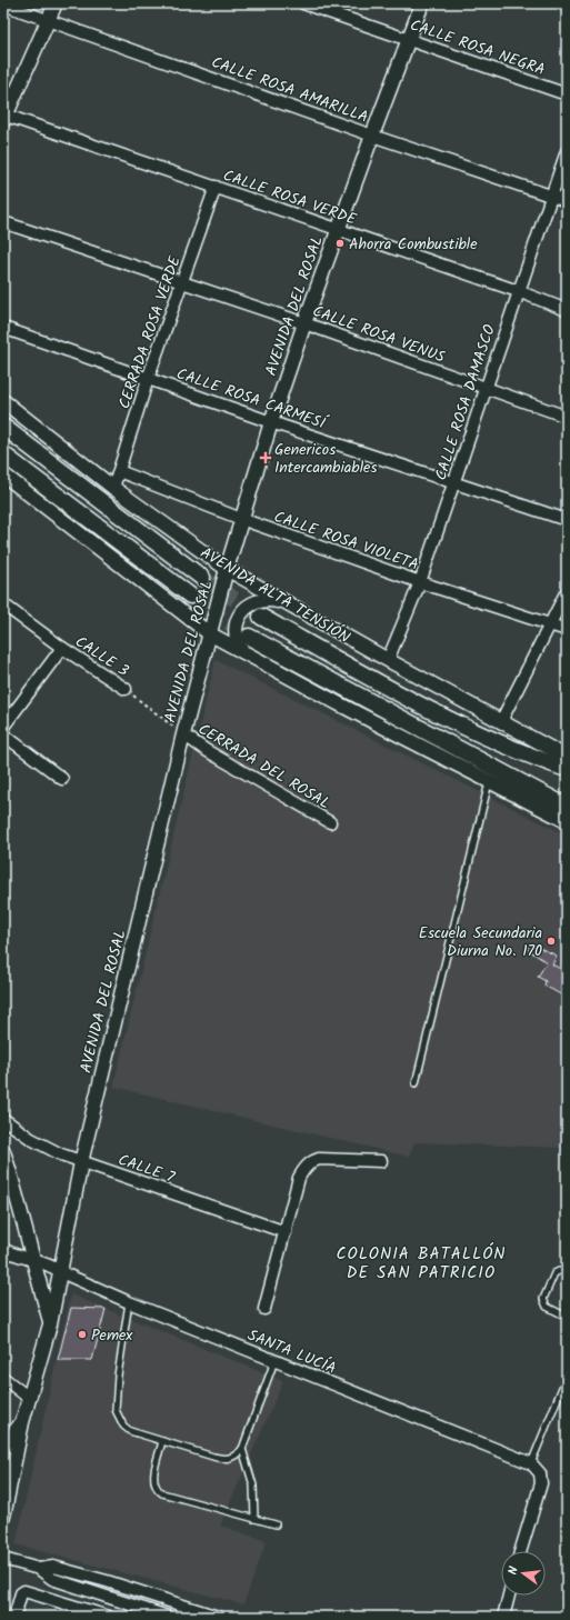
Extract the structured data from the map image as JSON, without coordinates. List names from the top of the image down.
{
  "streets": {
    "main road": ["AVENIDA ALTA TENSIÓN"],
    "street": [
      "CALLE ROSA NEGRA",
      "CALLE ROSA AMARILLA",
      "CALLE ROSA VERDE",
      "AVENIDA DEL ROSAL",
      "CERRADA ROSA VERDE",
      "CALLE ROSA VENUS",
      "CALLE ROSA CARMESÍ",
      "CALLE ROSA DAMASCO",
      "CALLE ROSA VIOLETA",
      "CALLE 3",
      "CERRADA DEL ROSAL",
      "CALLE 7",
      "SANTA LUCÍA"
    ]
  },
  "crossings": [
    ["CALLE ROSA NEGRA", "AVENIDA DEL ROSAL"],
    ["CALLE ROSA AMARILLA", "AVENIDA DEL ROSAL"],
    ["CALLE ROSA AMARILLA", "CALLE ROSA DAMASCO"],
    ["CALLE ROSA VERDE", "AVENIDA DEL ROSAL"],
    ["CALLE ROSA VERDE", "CERRADA ROSA VERDE"],
    ["CALLE ROSA VERDE", "CALLE ROSA DAMASCO"],
    ["AVENIDA DEL ROSAL", "CALLE ROSA VENUS"],
    ["AVENIDA DEL ROSAL", "CALLE ROSA CARMESÍ"],
    ["AVENIDA DEL ROSAL", "CALLE ROSA VIOLETA"],
    ["AVENIDA DEL ROSAL", "AVENIDA ALTA TENSIÓN"],
    ["AVENIDA DEL ROSAL", "CALLE 3"],
    ["AVENIDA DEL ROSAL", "CERRADA DEL ROSAL"],
    ["AVENIDA DEL ROSAL", "CALLE 7"],
    ["AVENIDA DEL ROSAL", "SANTA LUCÍA"],
    ["CERRADA ROSA VERDE", "CALLE ROSA VENUS"],
    ["CERRADA ROSA VERDE", "CALLE ROSA CARMESÍ"],
    ["CERRADA ROSA VERDE", "CALLE ROSA VIOLETA"],
    ["CERRADA ROSA VERDE", "AVENIDA ALTA TENSIÓN"],
    ["CALLE ROSA VENUS", "CALLE ROSA DAMASCO"],
    ["CALLE ROSA CARMESÍ", "CALLE ROSA DAMASCO"],
    ["CALLE ROSA DAMASCO", "CALLE ROSA VIOLETA"],
    ["CALLE ROSA DAMASCO", "AVENIDA ALTA TENSIÓN"],
    ["CALLE 3", "CERRADA DEL ROSAL"]
  ],
  "districts": ["COLONIA BATALLÓN DE SAN PATRICIO"],
  "places": {
    "other": ["Ahorra Combustible", "Escuela Secundaria Diurna No. 170", "Pemex"],
    "health": ["Genericos Intercambiables"]
  },
  "north": "left"
}
